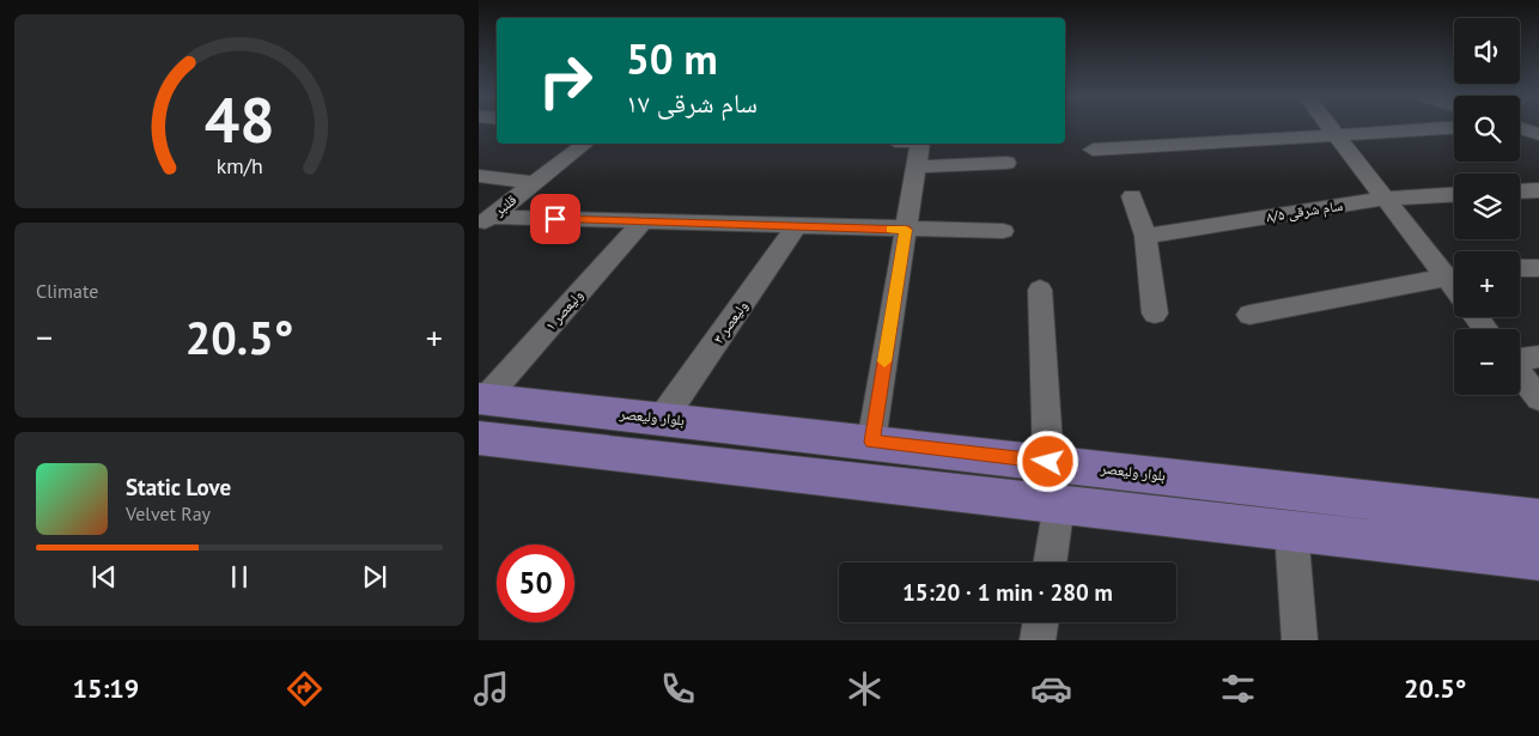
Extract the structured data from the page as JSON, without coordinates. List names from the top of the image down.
{
  "streets": {
    "main road": ["بلوار ولیعصر"],
    "street": [
      "قلنبر",
      "سام شرقی ۸/۵",
      "ولیعصر ۱",
      "ولیعصر ۳"
    ]
  },
  "crossings": [
    ["ولیعصر ۱", "بلوار ولیعصر"],
    ["ولیعصر ۳", "بلوار ولیعصر"]
  ],
  "page": {
    "map_buttons": ["+", "−"],
    "turn": ["50 m", "سام شرقی ۱۷"],
    "tile": "Climate",
    "heat": ["−", "20.5°", "+"],
    "song": ["Static Love", "Velvet Ray"],
    "limit": "50",
    "trip": "15:20 · 1 min · 280 m",
    "tabs": ["15:19", "20.5°"],
    "gauge": ["48", "km/h"]
  }
}
